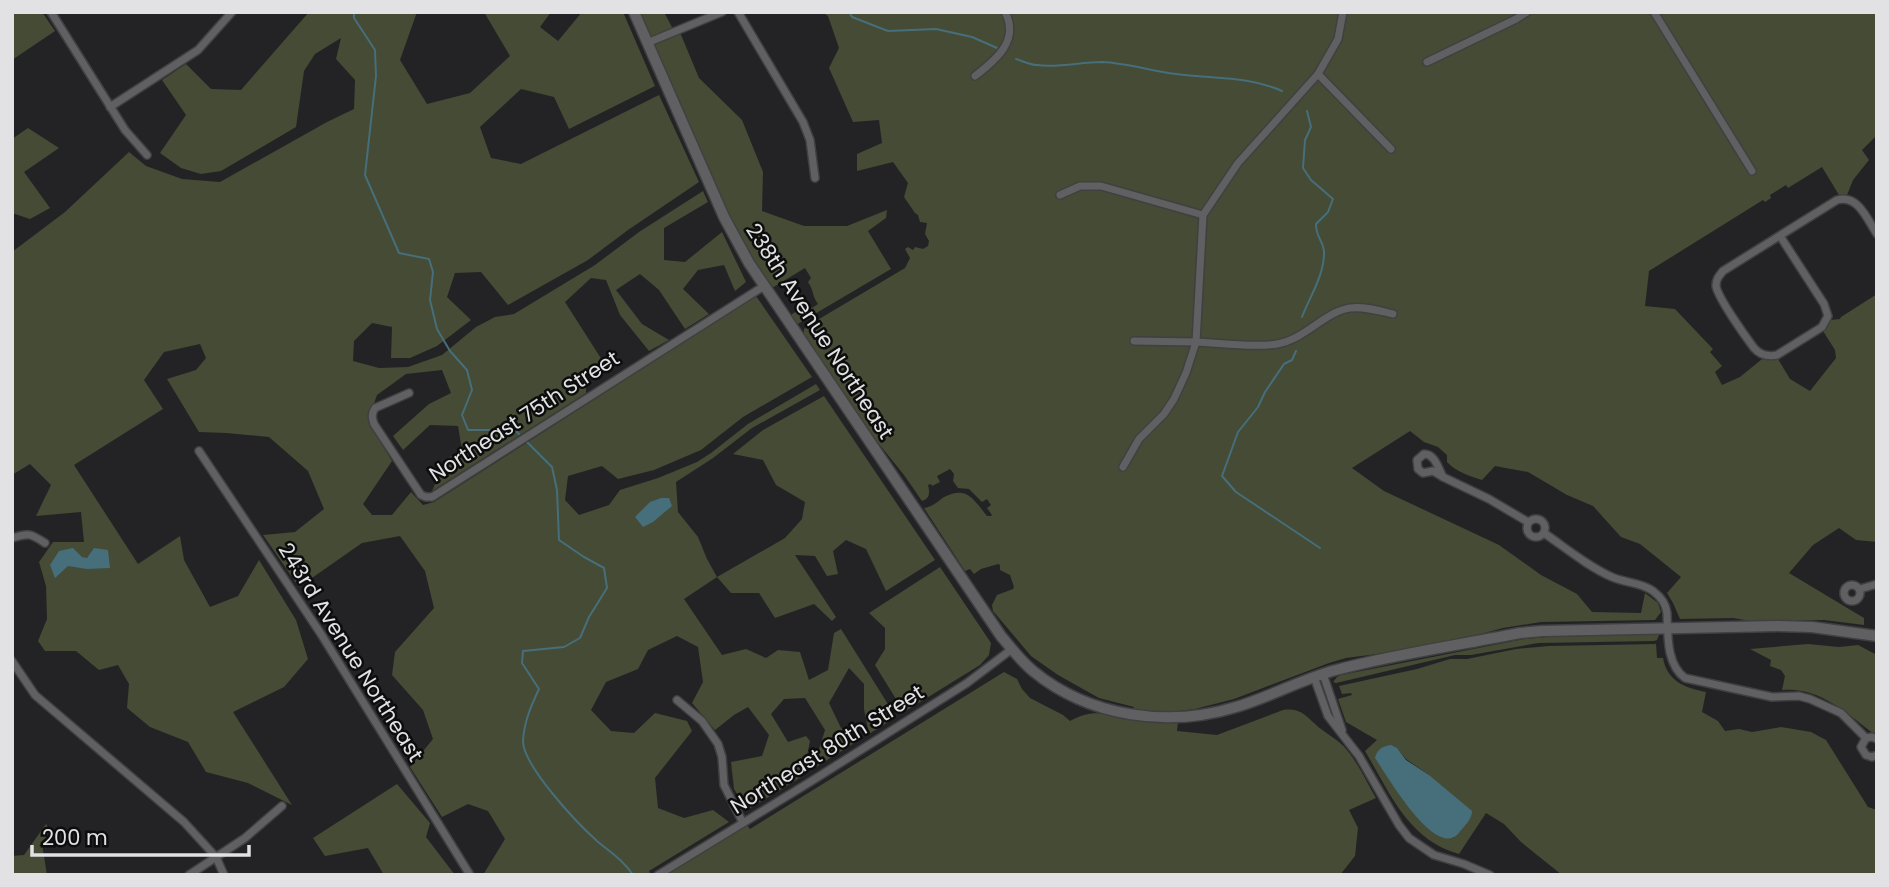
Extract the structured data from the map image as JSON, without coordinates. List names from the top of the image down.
{
  "streets": {
    "street": [
      "238th Avenue Northeast",
      "Northeast 75th Street",
      "243rd Avenue Northeast",
      "Northeast 80th Street"
    ]
  },
  "crossings": [
    ["238th Avenue Northeast", "Northeast 75th Street"],
    ["238th Avenue Northeast", "Northeast 80th Street"]
  ],
  "scale_bar": "200 m"
}
